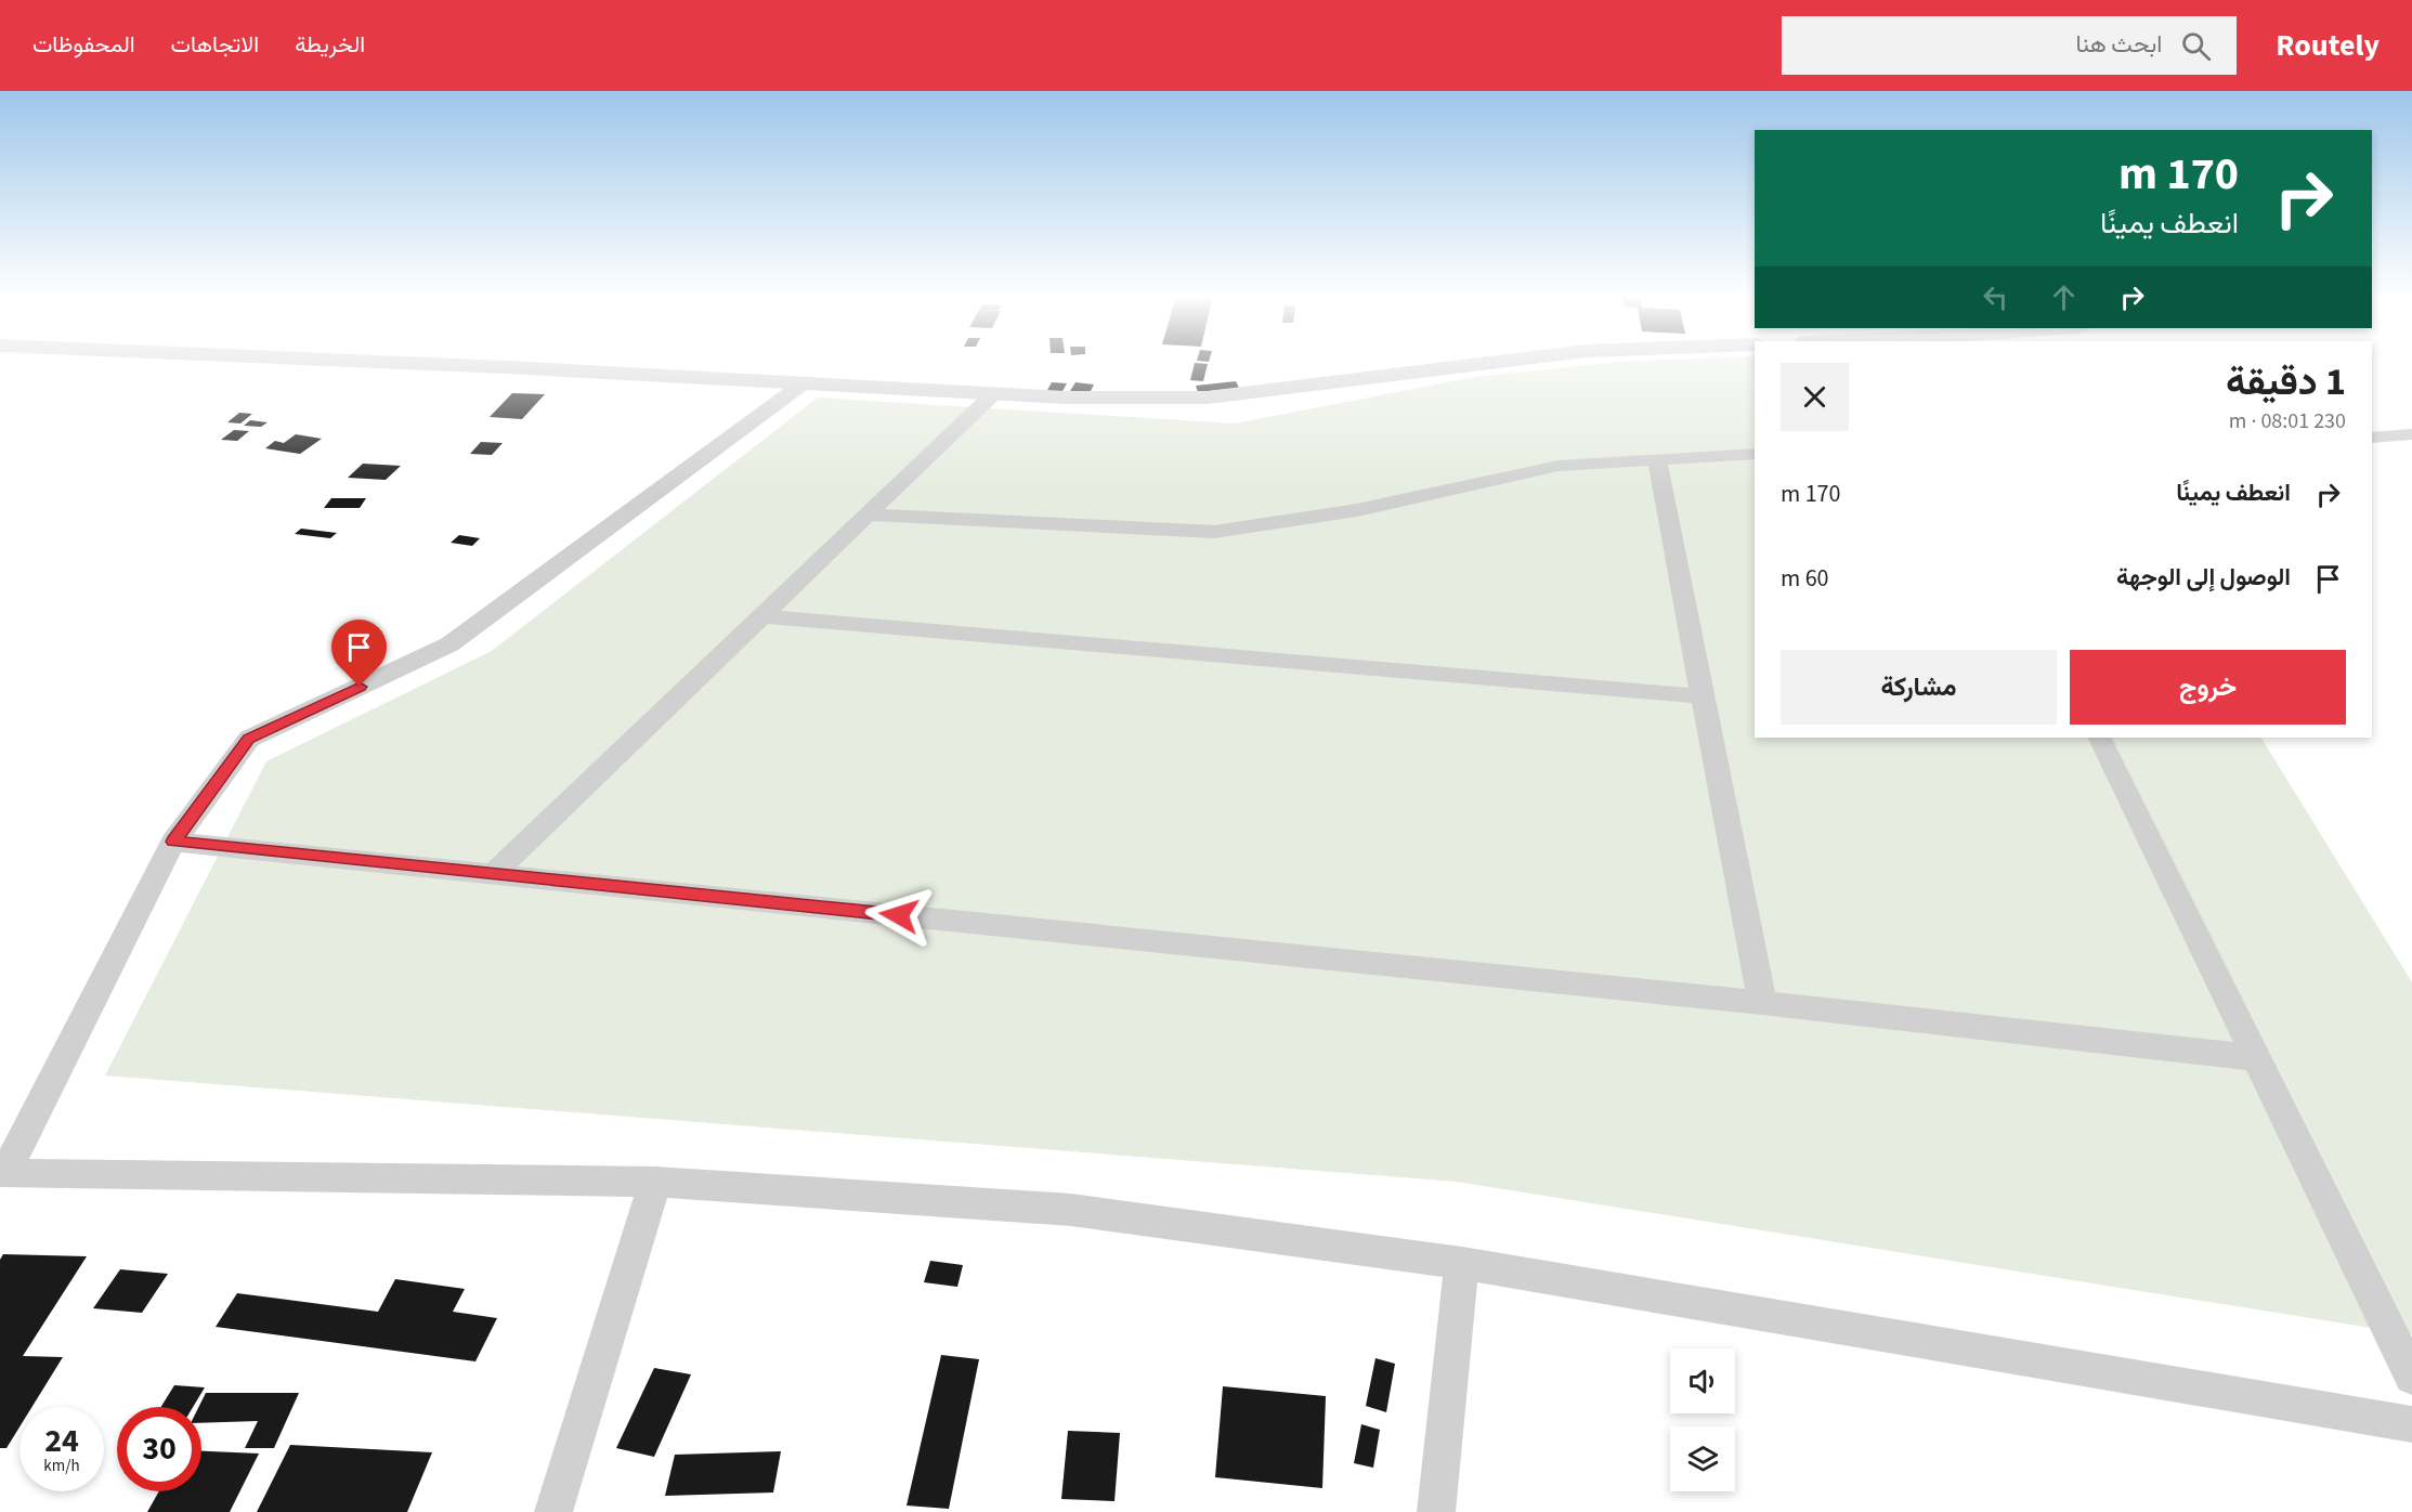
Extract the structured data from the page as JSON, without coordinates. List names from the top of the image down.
{
  "page": {
    "header": "Routely",
    "search": "ابحث هنا",
    "nav": ["الخريطة", "الاتجاهات", "المحفوظات"],
    "turn": ["170 m", "انعطف يمينًا"],
    "heading": ["1 دقيقة", "230 m · 08:01"],
    "list": [
      {
        "name": "انعطف يمينًا",
        "value": "170 m"
      },
      {
        "name": "الوصول إلى الوجهة",
        "value": "60 m"
      }
    ],
    "buttons": ["خروج", "مشاركة"],
    "speed": "24 km/h",
    "limit": "30"
  }
}
